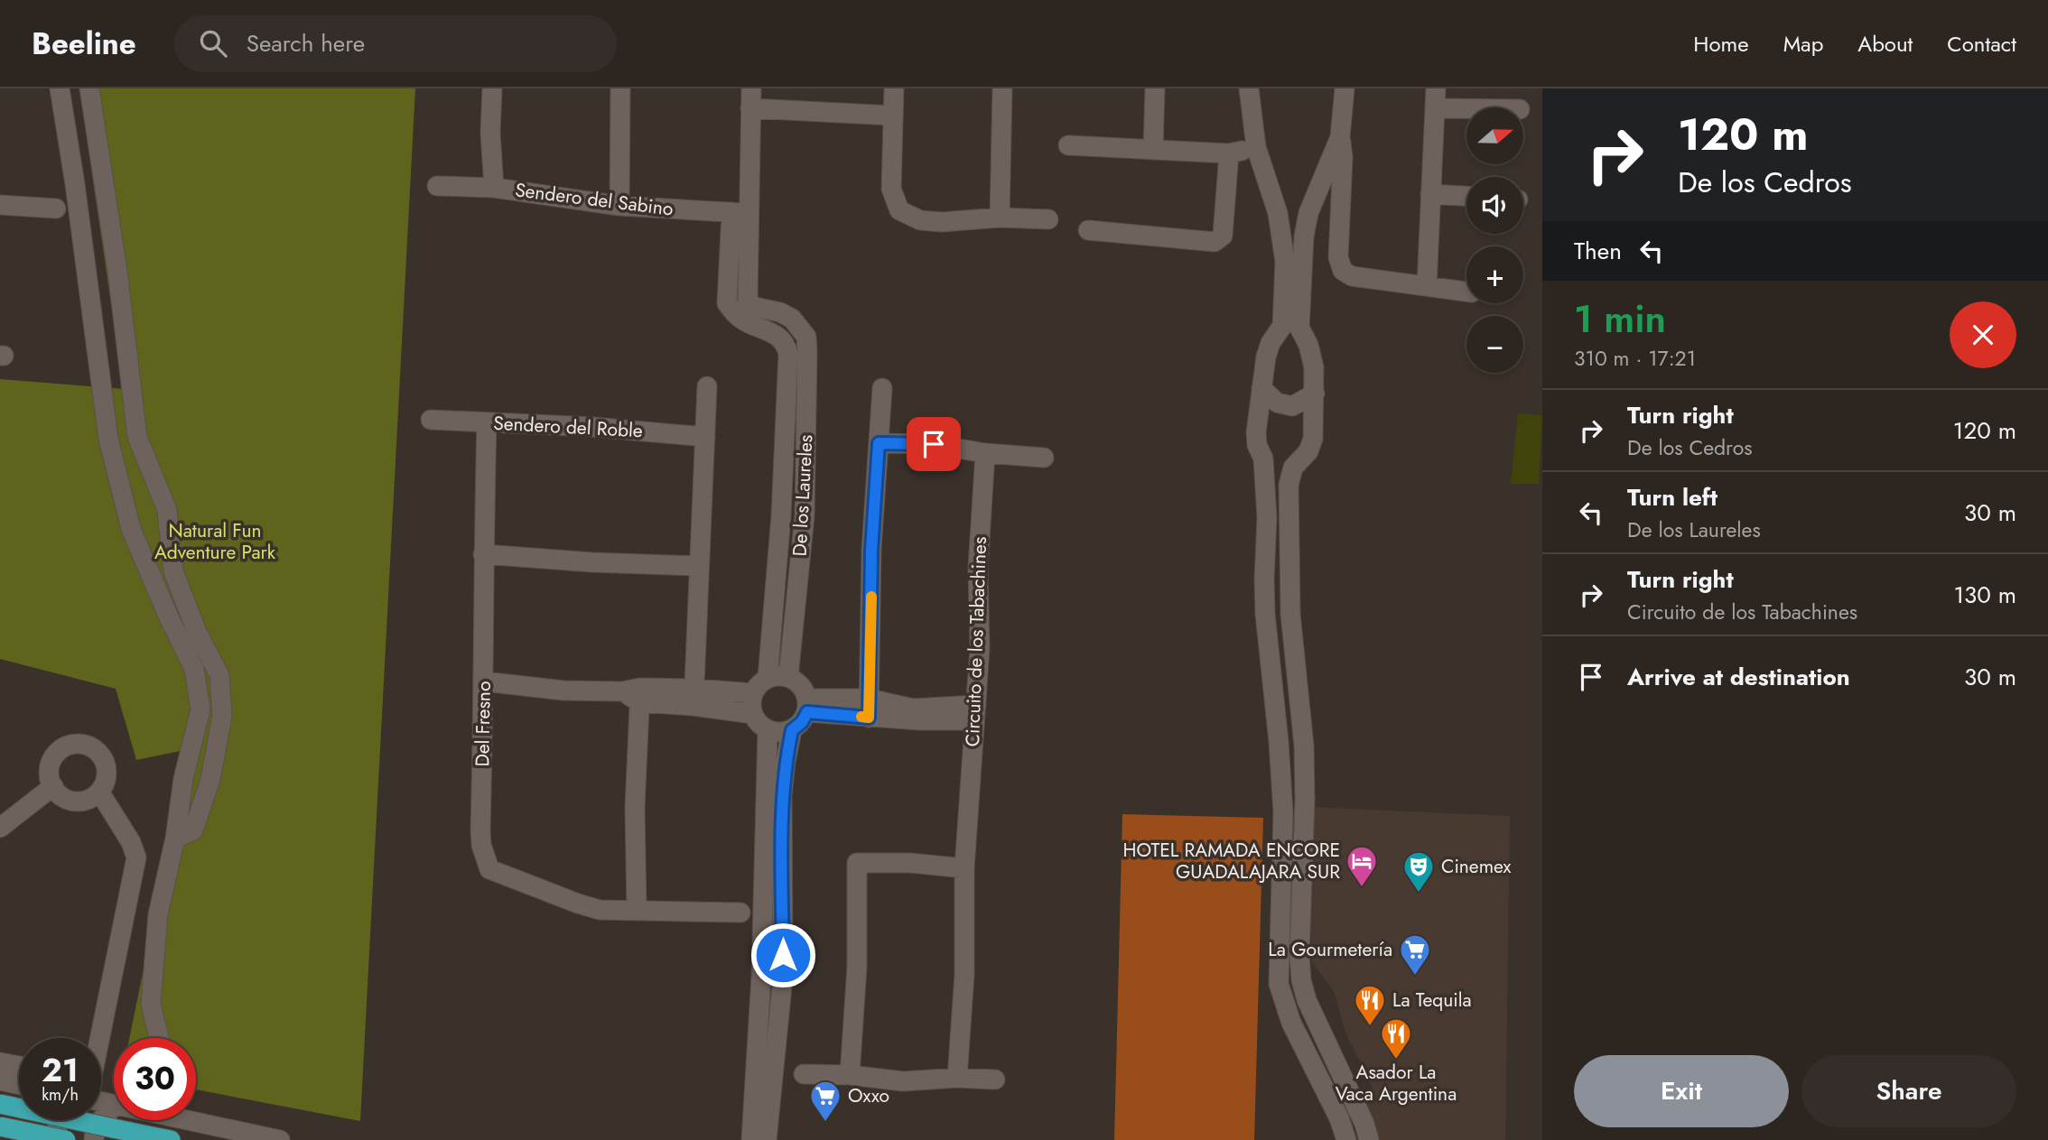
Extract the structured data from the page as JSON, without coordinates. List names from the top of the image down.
{
  "streets": {
    "street": [
      "Sendero del Sabino",
      "Sendero del Roble",
      "De los Laureles",
      "Circuito de los Tabachines",
      "Del Fresno"
    ]
  },
  "crossings": [
    ["Sendero del Sabino", "De los Laureles"],
    ["Sendero del Roble", "Del Fresno"]
  ],
  "parks": ["Natural Fun Adventure Park"],
  "places": {
    "hotel": ["HOTEL RAMADA ENCORE GUADALAJARA SUR"],
    "theatre": ["Cinemex"],
    "supermarket": ["La Gourmetería", "Oxxo"],
    "restaurant": ["La Tequila", "Asador La Vaca Argentina"]
  },
  "north": "right",
  "page": {
    "header": "Beeline",
    "search": "Search here",
    "nav": [
      "Home",
      "Map",
      "About",
      "Contact"
    ],
    "turn": ["120 m", "De los Cedros"],
    "map_buttons": ["+", "−"],
    "then": "Then",
    "heading": ["1 min", "310 m · 17:21"],
    "list": [
      {
        "name": "Turn right",
        "note": "De los Cedros",
        "value": "120 m"
      },
      {
        "name": "Turn left",
        "note": "De los Laureles",
        "value": "30 m"
      },
      {
        "name": "Turn right",
        "note": "Circuito de los Tabachines",
        "value": "130 m"
      },
      {
        "name": "Arrive at destination",
        "value": "30 m"
      }
    ],
    "speed": "21 km/h",
    "limit": "30",
    "buttons": ["Exit", "Share"]
  }
}
